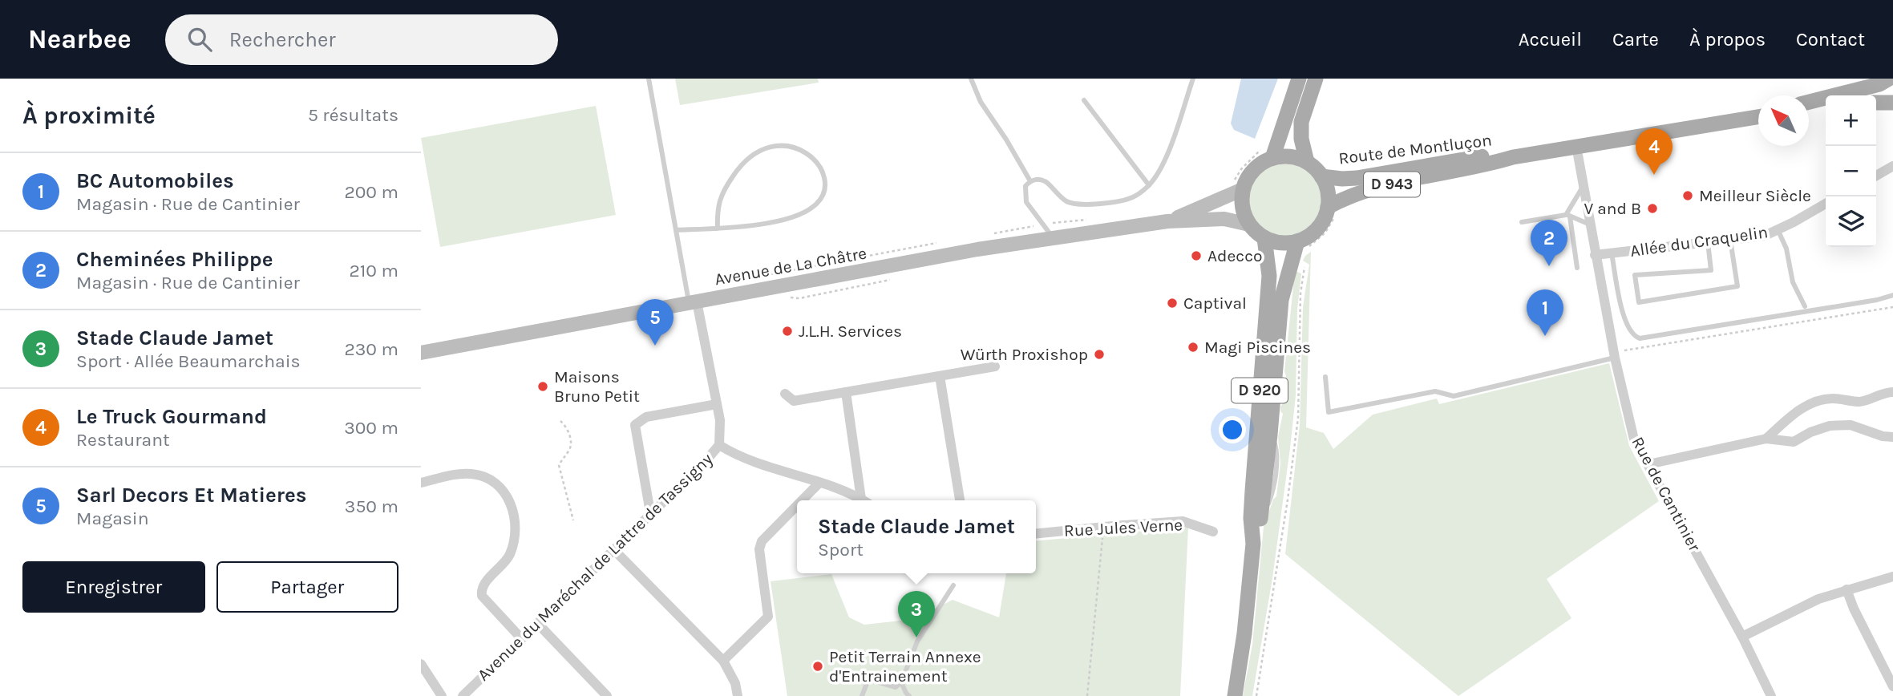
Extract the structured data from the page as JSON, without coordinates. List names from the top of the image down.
{
  "streets": {
    "main road": [
      "Route de Montluçon",
      "D 943",
      "Avenue de La Châtre",
      "D 920"
    ],
    "street": [
      "Allée du Craquelin",
      "Rue de Cantinier",
      "Rue Jules Verne",
      "Avenue du Maréchal de Lattre de Tassigny"
    ]
  },
  "crossings": [
    ["Route de Montluçon", "Avenue de La Châtre"],
    ["Route de Montluçon", "D 920"],
    ["Route de Montluçon", "Rue de Cantinier"],
    ["Allée du Craquelin", "Rue de Cantinier"],
    ["Avenue de La Châtre", "D 920"],
    ["Avenue de La Châtre", "Avenue du Maréchal de Lattre de Tassigny"]
  ],
  "places": [
    "Meilleur Siècle",
    "V and B",
    "Adecco",
    "Captival",
    "J.L.H. Services",
    "Magi Piscines",
    "Würth Proxishop",
    "Maisons Bruno Petit",
    "Petit Terrain Annexe d'Entrainement"
  ],
  "north": "top left",
  "page": {
    "header": "Nearbee",
    "search": "Rechercher",
    "nav": [
      "Accueil",
      "Carte",
      "À propos",
      "Contact"
    ],
    "heading": ["À proximité", "5 résultats"],
    "map_buttons": ["+", "−"],
    "pins": [
      "4",
      "2",
      "1",
      "5",
      "3"
    ],
    "list": [
      {
        "mark": "1",
        "name": "BC Automobiles",
        "note": "Magasin · Rue de Cantinier",
        "value": "200 m"
      },
      {
        "mark": "2",
        "name": "Cheminées Philippe",
        "note": "Magasin · Rue de Cantinier",
        "value": "210 m"
      },
      {
        "mark": "3",
        "name": "Stade Claude Jamet",
        "note": "Sport · Allée Beaumarchais",
        "value": "230 m"
      },
      {
        "mark": "4",
        "name": "Le Truck Gourmand",
        "note": "Restaurant",
        "value": "300 m"
      },
      {
        "mark": "5",
        "name": "Sarl Decors Et Matieres",
        "note": "Magasin",
        "value": "350 m"
      }
    ],
    "popup": ["Stade Claude Jamet", "Sport"],
    "buttons": ["Enregistrer", "Partager"]
  }
}
